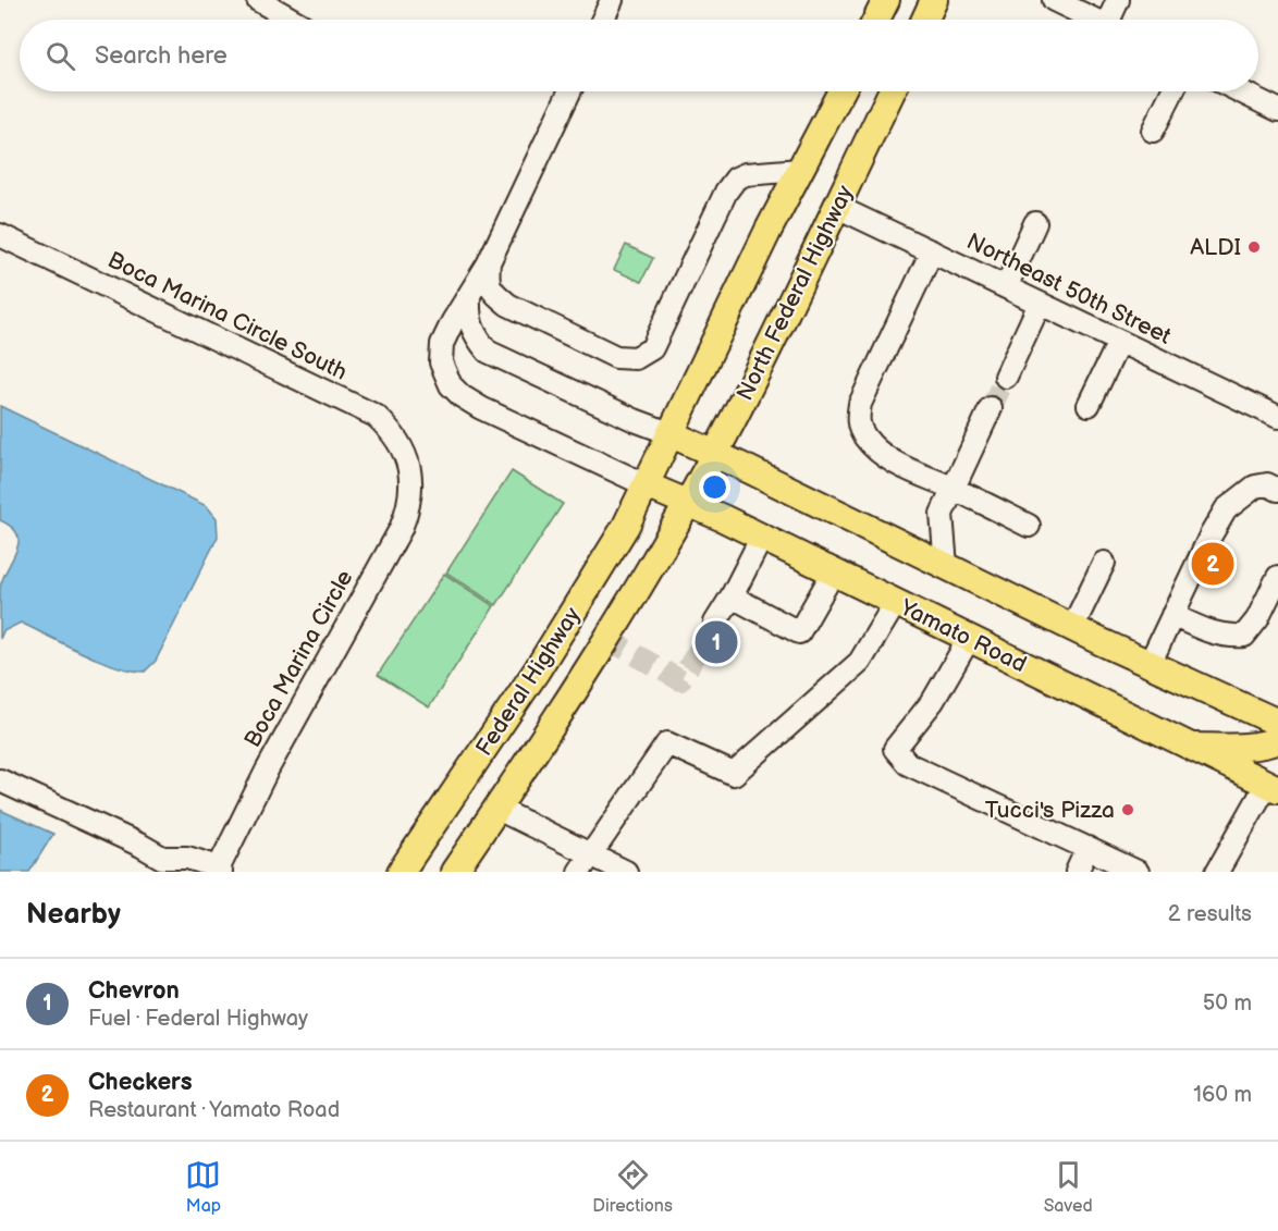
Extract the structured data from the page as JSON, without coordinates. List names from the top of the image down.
{
  "streets": {
    "main road": ["North Federal Highway", "Yamato Road", "Federal Highway"],
    "street": ["Northeast 50th Street", "Boca Marina Circle South", "Boca Marina Circle"]
  },
  "crossings": [
    ["Northeast 50th Street", "North Federal Highway"],
    ["North Federal Highway", "Yamato Road"],
    ["North Federal Highway", "Federal Highway"],
    ["Boca Marina Circle South", "Boca Marina Circle"],
    ["Yamato Road", "Federal Highway"]
  ],
  "places": ["ALDI", "Tucci's Pizza"],
  "page": {
    "search": "Search here",
    "pins": ["2", "1"],
    "heading": ["Nearby", "2 results"],
    "list": [
      {
        "mark": "1",
        "name": "Chevron",
        "note": "Fuel · Federal Highway",
        "value": "50 m"
      },
      {
        "mark": "2",
        "name": "Checkers",
        "note": "Restaurant · Yamato Road",
        "value": "160 m"
      }
    ],
    "nav": ["Map", "Directions", "Saved"]
  }
}
